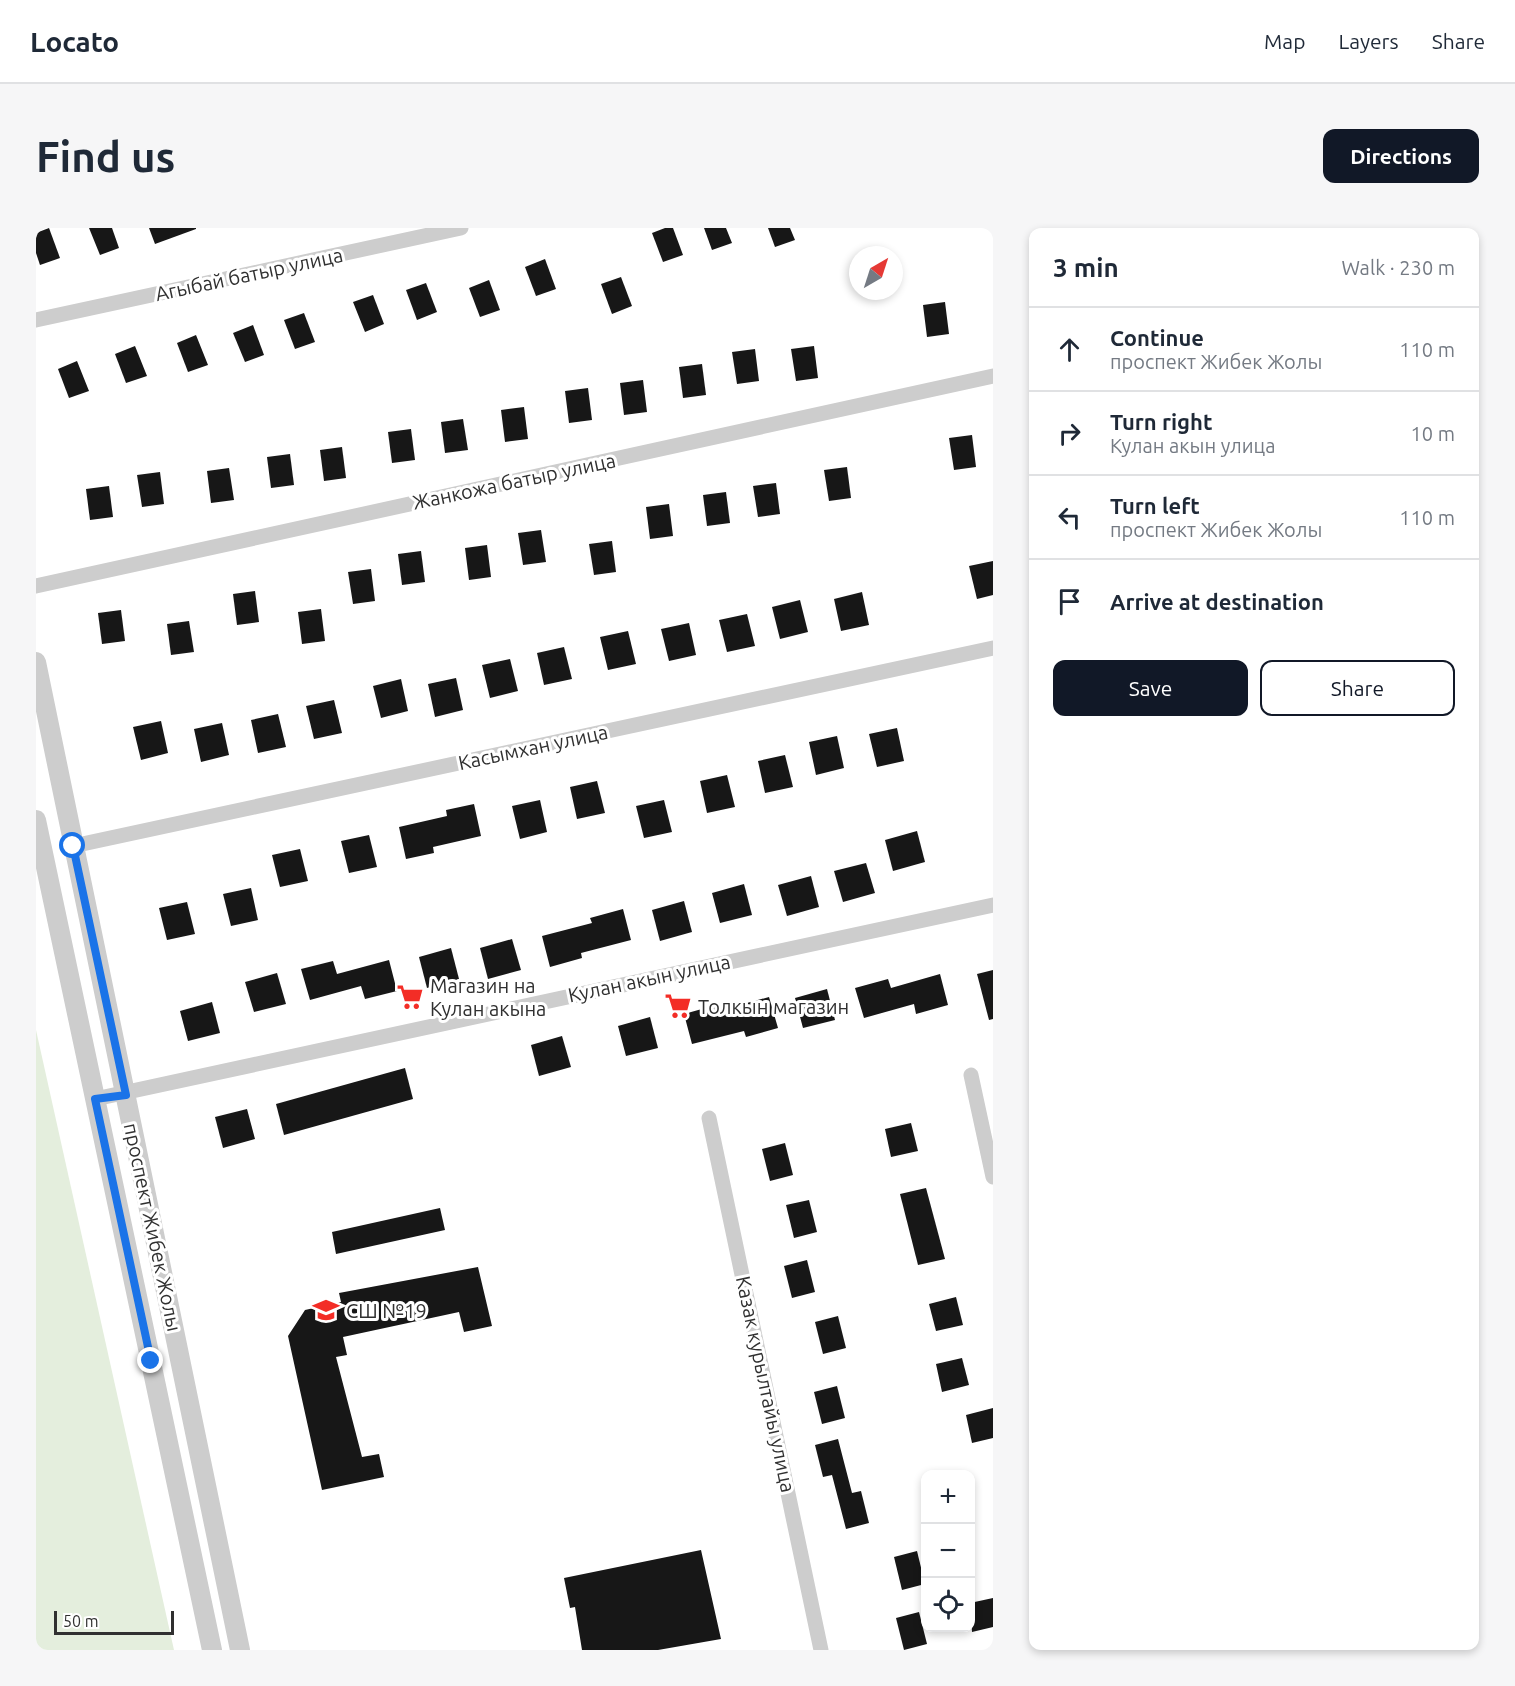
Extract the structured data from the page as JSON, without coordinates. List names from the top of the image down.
{
  "streets": {
    "street": [
      "Агыбай батыр улица",
      "Жанкожа батыр улица",
      "Касымхан улица",
      "Кулан акын улица",
      "проспект Жибек Жолы",
      "Казак курылтайы улица"
    ]
  },
  "crossings": [
    ["Касымхан улица", "проспект Жибек Жолы"],
    ["Кулан акын улица", "проспект Жибек Жолы"]
  ],
  "places": {
    "supermarket": ["Магазин на Кулан акына", "Толкын магазин"],
    "school or university": ["СШ №19"]
  },
  "scale_bar": "50 m",
  "north": "top right",
  "page": {
    "header": "Locato",
    "nav": ["Map", "Layers", "Share"],
    "buttons": [
      "Directions",
      ["Save", "Share"]
    ],
    "title": "Find us",
    "heading": ["3 min", "Walk · 230 m"],
    "list": [
      ["Continue", "проспект Жибек Жолы", "110 m"],
      ["Turn right", "Кулан акын улица", "10 m"],
      ["Turn left", "проспект Жибек Жолы", "110 m"],
      "Arrive at destination"
    ],
    "map_buttons": ["+", "−"],
    "scale": "50 m"
  }
}
